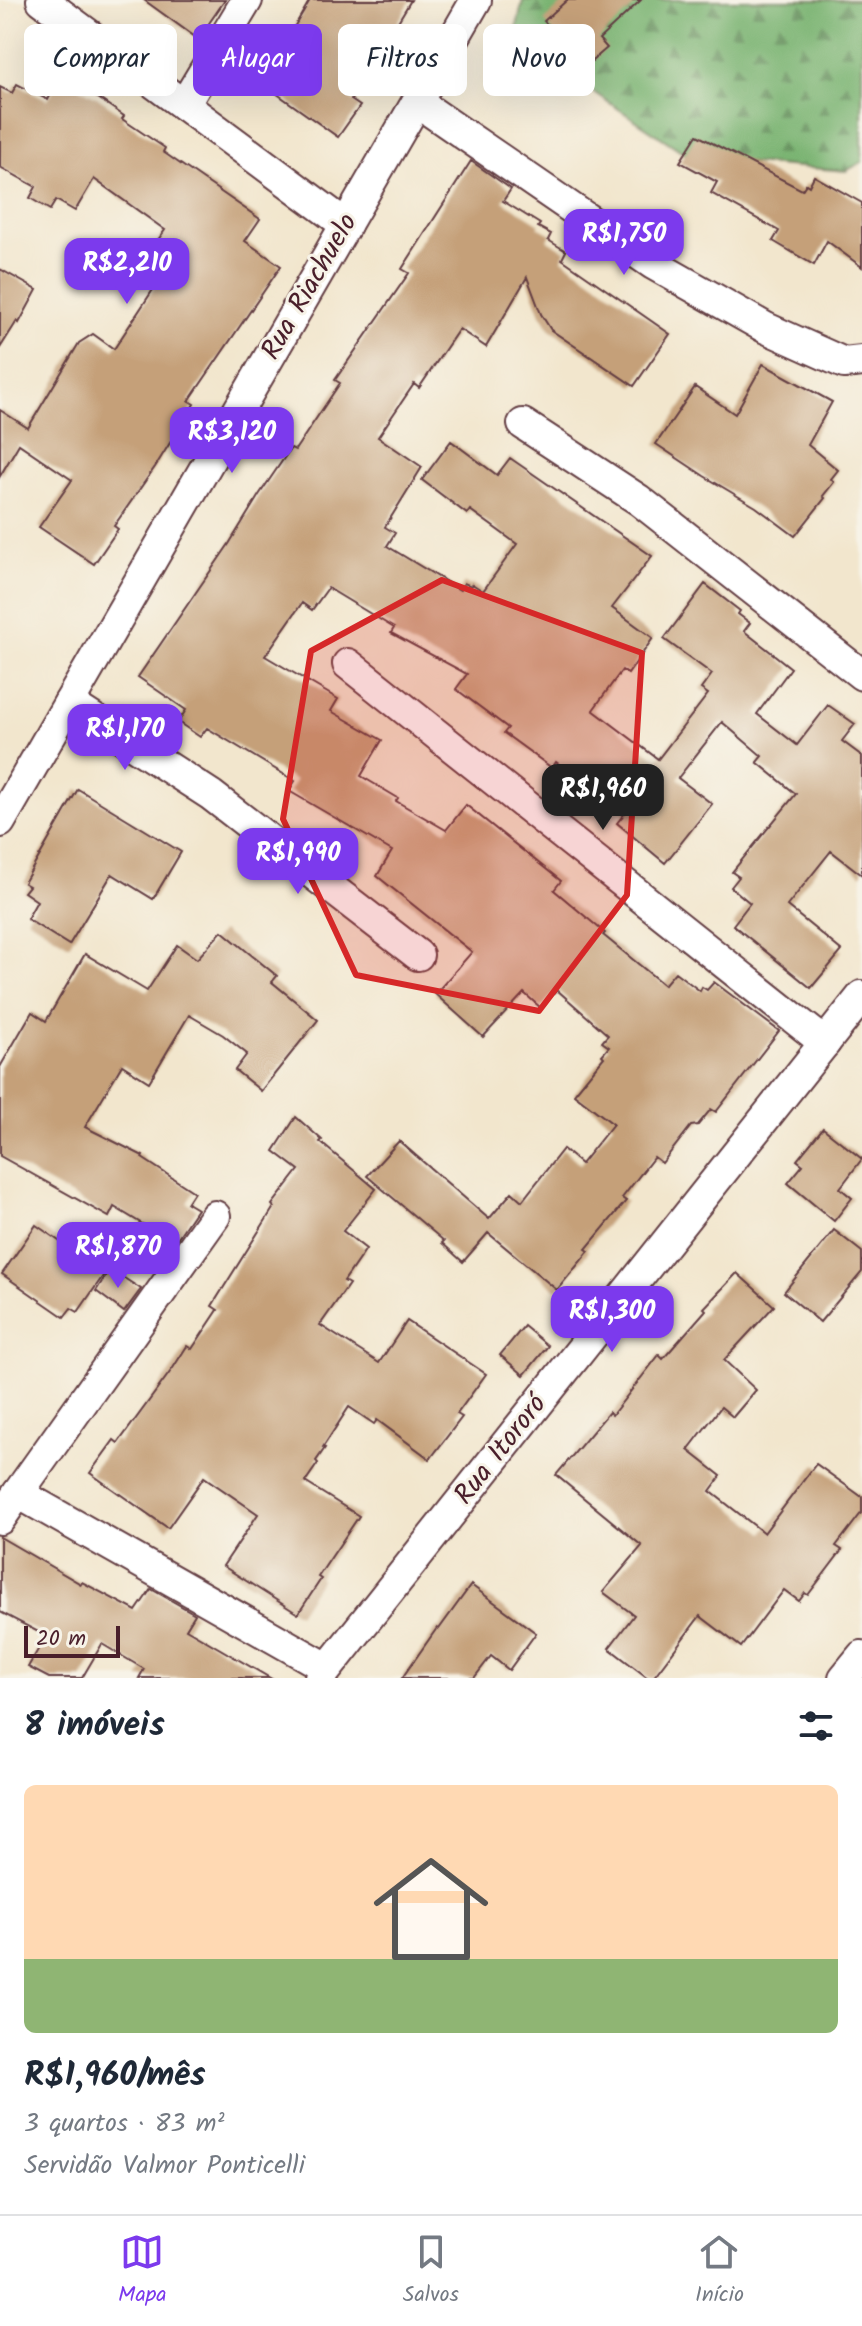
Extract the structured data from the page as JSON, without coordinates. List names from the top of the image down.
{
  "streets": {
    "street": ["Rua Riachuelo", "Rua Itororó"]
  },
  "scale_bar": "20 m",
  "page": {
    "chip": [
      "Comprar",
      "Alugar",
      "Filtros",
      "Novo"
    ],
    "price": [
      "R$1,750",
      "R$2,210",
      "R$3,120",
      "R$1,170",
      "R$1,960",
      "R$1,990",
      "R$1,870",
      "R$1,300"
    ],
    "scale": "20 m",
    "heading": "8 imóveis",
    "list": [
      {
        "name": "R$1,960/mês",
        "note": "3 quartos · 83 m² · Servidão Valmor Ponticelli"
      }
    ],
    "tabs": ["Mapa", "Salvos", "Início"]
  }
}
